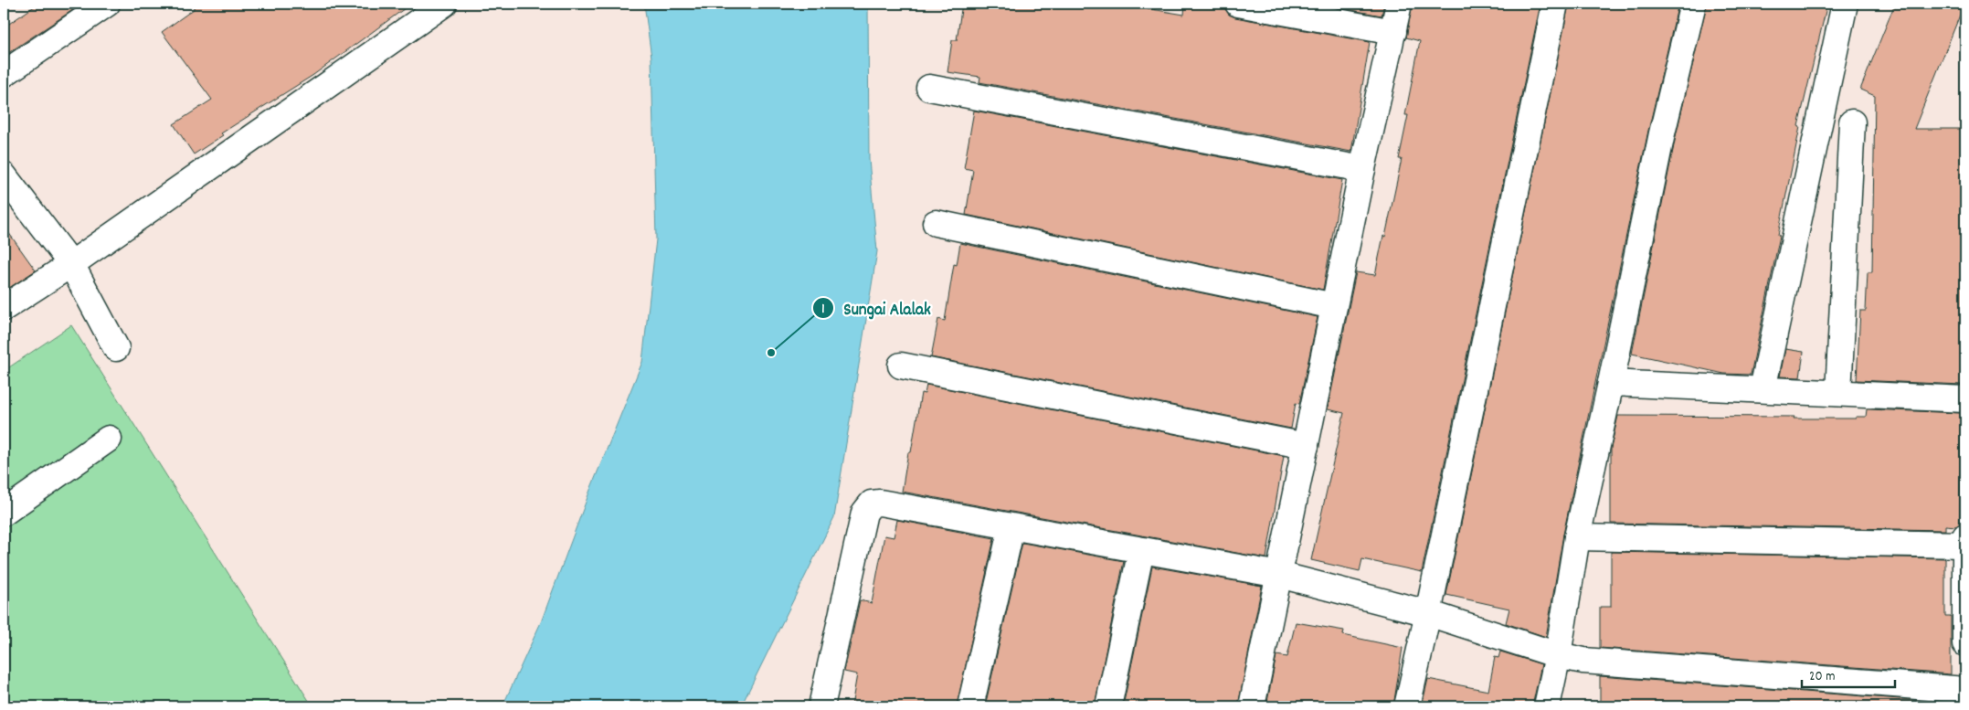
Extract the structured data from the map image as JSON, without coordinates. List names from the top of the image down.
{
  "places": ["Sungai Alalak"],
  "scale_bar": "20 m"
}
